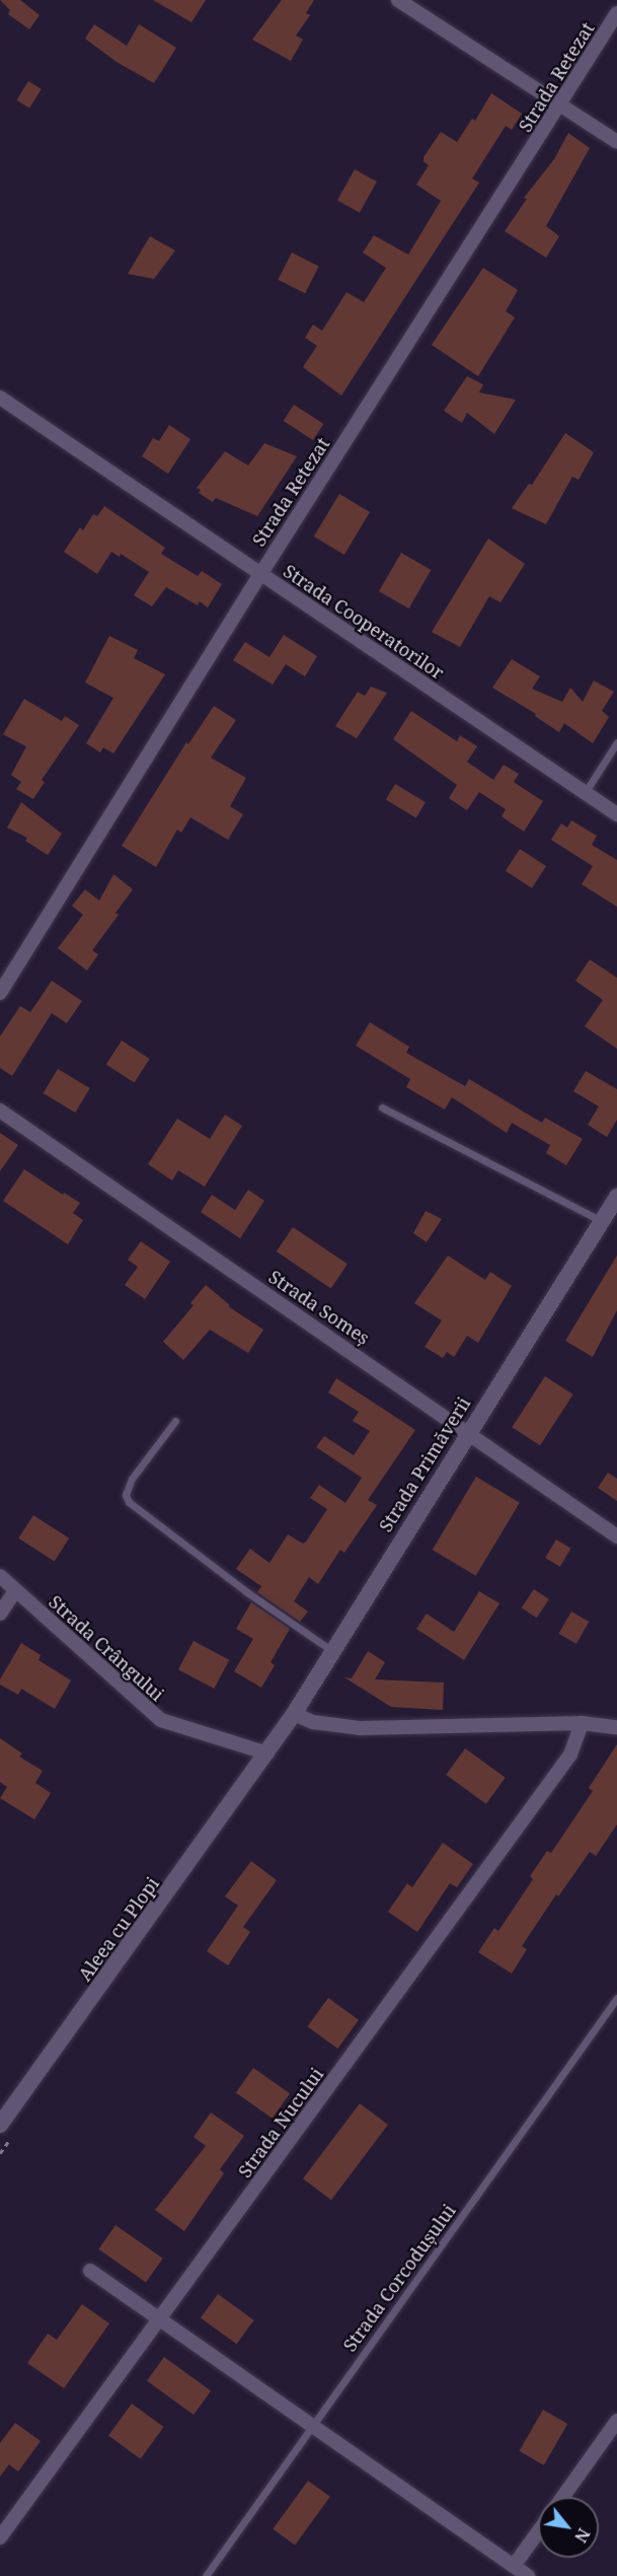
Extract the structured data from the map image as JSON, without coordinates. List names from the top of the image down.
{
  "streets": {
    "street": [
      "Strada Retezat",
      "Strada Cooperatorilor",
      "Strada Someș",
      "Strada Primăverii",
      "Strada Crângului",
      "Aleea cu Plopi",
      "Strada Nucului"
    ],
    "lane": ["Strada Corcodușului"]
  },
  "crossings": [
    ["Strada Retezat", "Strada Cooperatorilor"],
    ["Strada Someș", "Strada Primăverii"],
    ["Strada Primăverii", "Strada Crângului"],
    ["Strada Primăverii", "Aleea cu Plopi"],
    ["Strada Crângului", "Aleea cu Plopi"]
  ],
  "north": "bottom right"
}
